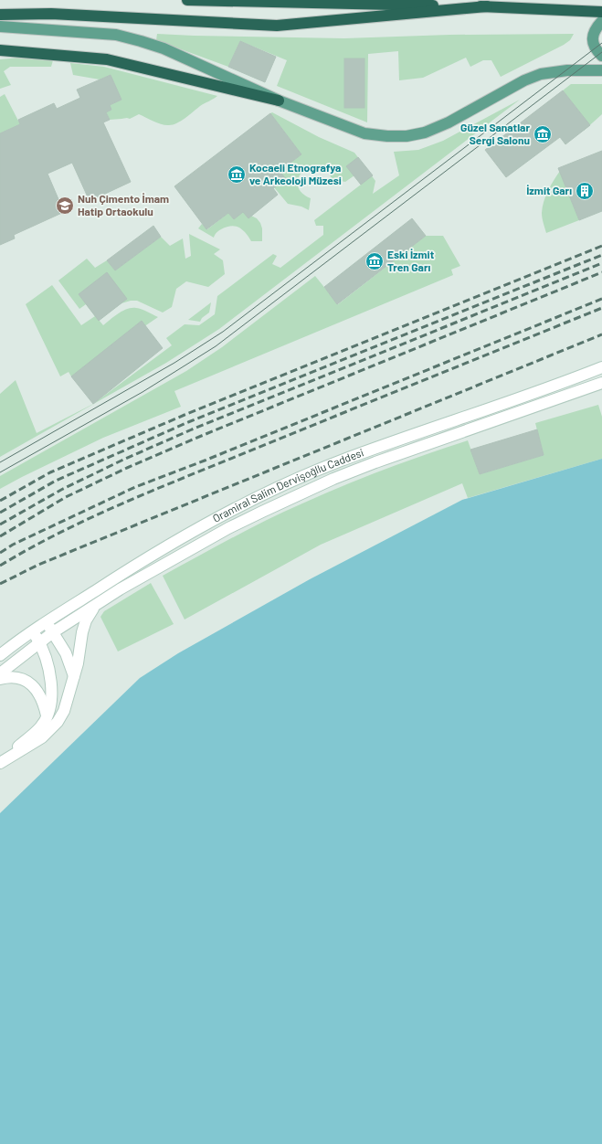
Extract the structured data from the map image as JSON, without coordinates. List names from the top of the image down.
{
  "streets": {
    "main road": ["Oramiral Salim Dervişoğllu Caddesi"]
  },
  "places": {
    "museum": ["Güzel Sanatlar Sergi Salonu", "Kocaeli Etnografya ve Arkeoloji Müzesi", "Eski İzmit Tren Garı"],
    "building": ["İzmit Garı"],
    "school or university": ["Nuh Çimento İmam Hatip Ortaokulu"]
  }
}
